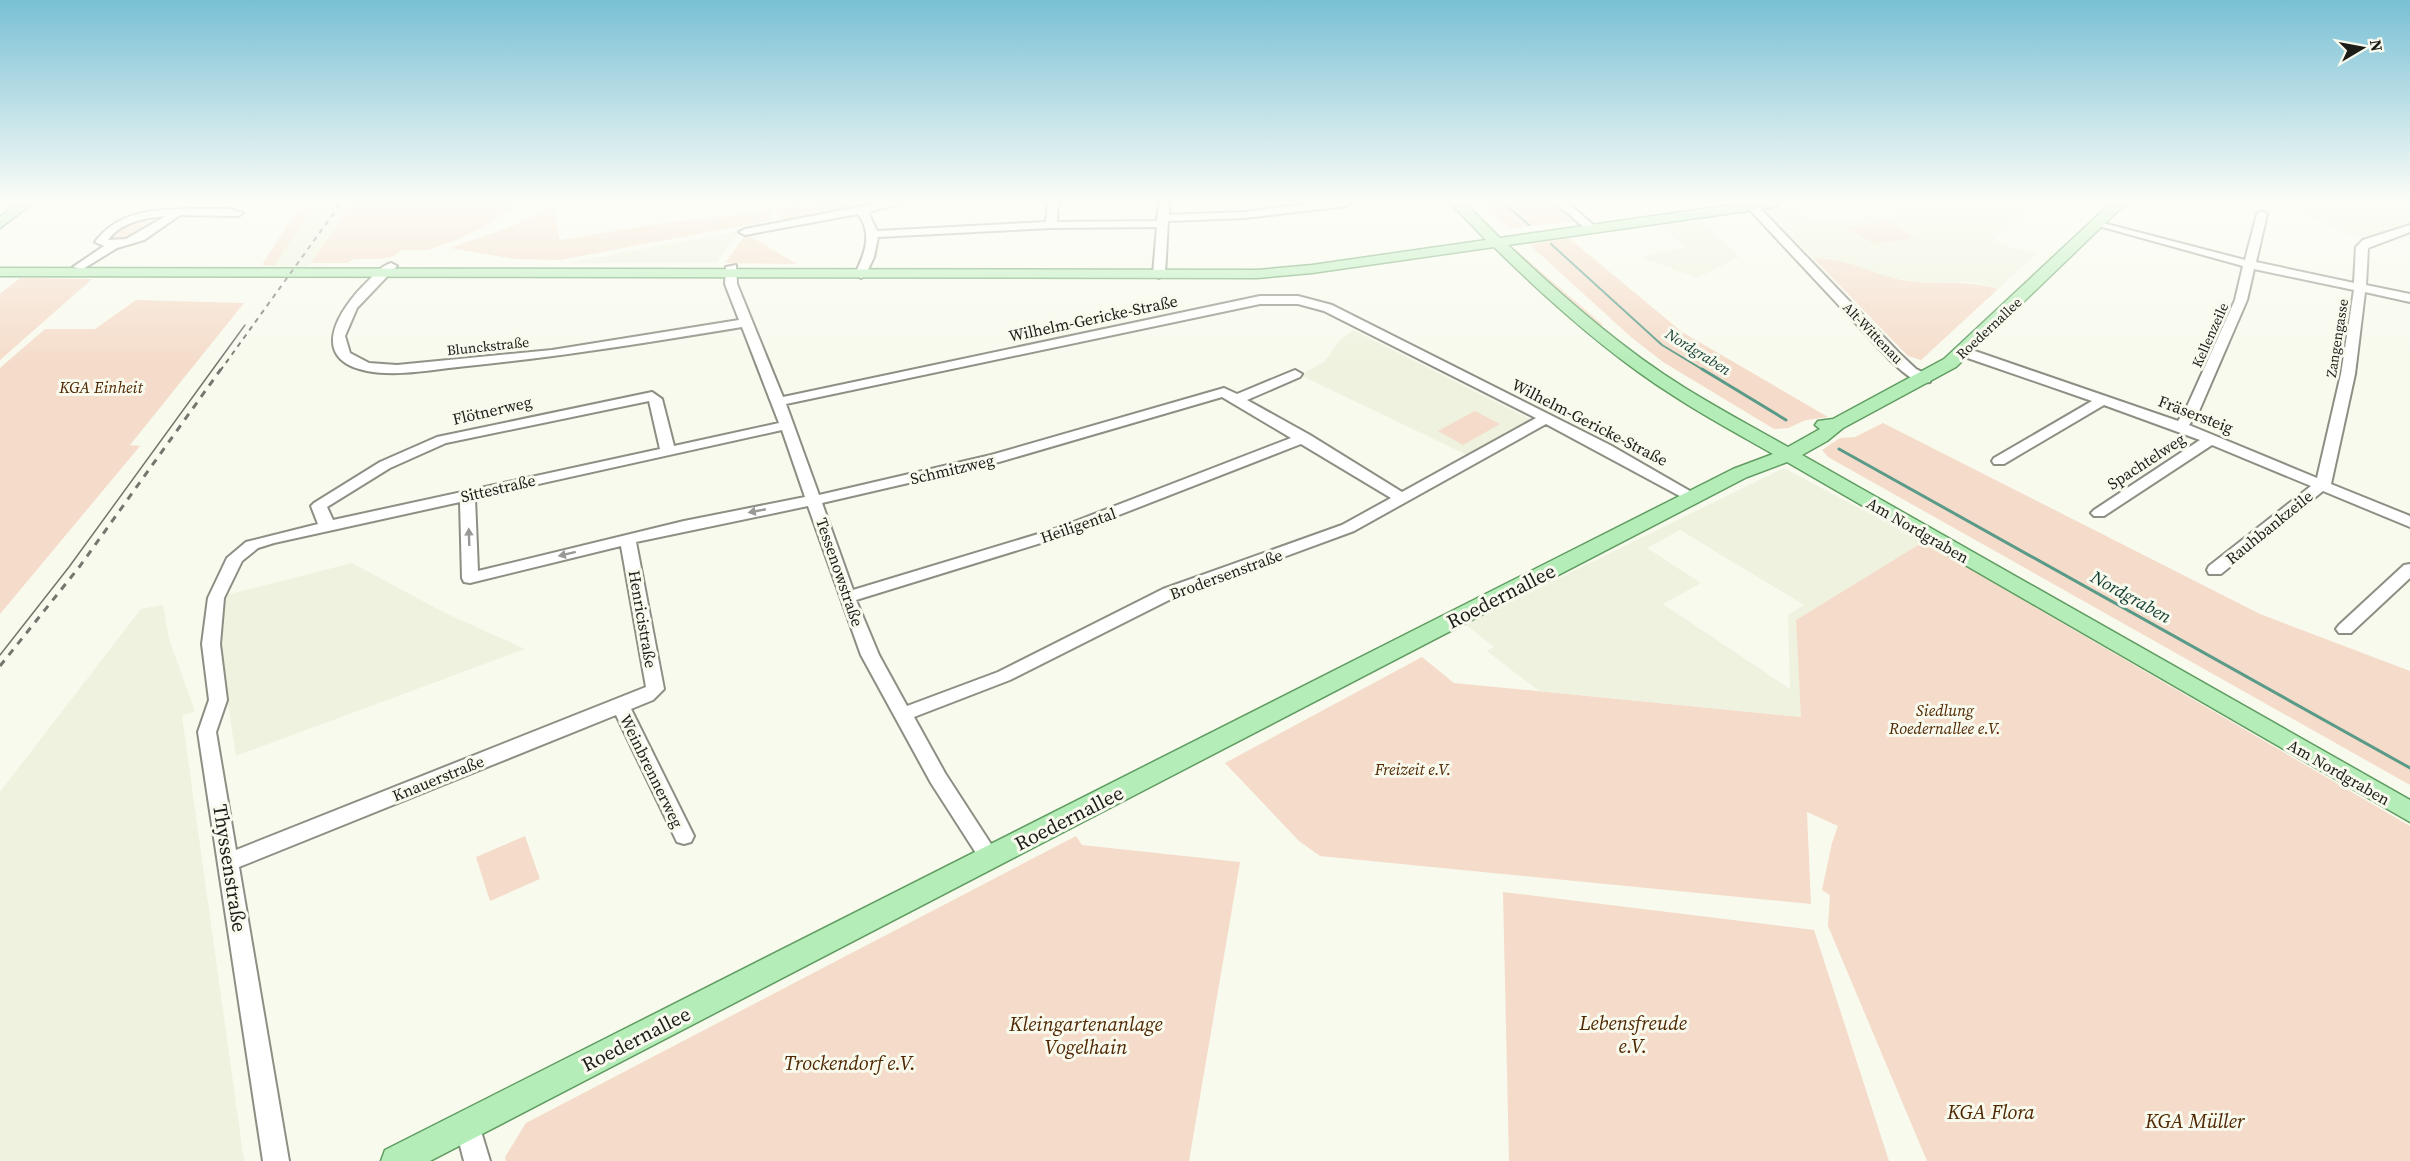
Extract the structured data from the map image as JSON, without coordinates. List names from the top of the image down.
{
  "streets": {
    "main road": ["Roedernallee", "Am Nordgraben"],
    "street": [
      "Wilhelm-Gericke-Straße",
      "Alt-Wittenau",
      "Kellenzeile",
      "Zangengasse",
      "Blunckstraße",
      "Flötnerweg",
      "Fräsersteig",
      "Spachtelweg",
      "Schmitzweg",
      "Sittestraße",
      "Heiligental",
      "Rauhbankzeile",
      "Tessenowstraße",
      "Brodersenstraße",
      "Henricistraße",
      "Weinbrennerweg",
      "Knauerstraße",
      "Thyssenstraße"
    ]
  },
  "crossings": [
    ["Wilhelm-Gericke-Straße", "Roedernallee"],
    ["Wilhelm-Gericke-Straße", "Tessenowstraße"],
    ["Wilhelm-Gericke-Straße", "Brodersenstraße"],
    ["Roedernallee", "Alt-Wittenau"],
    ["Roedernallee", "Fräsersteig"],
    ["Roedernallee", "Am Nordgraben"],
    ["Roedernallee", "Tessenowstraße"],
    ["Kellenzeile", "Fräsersteig"],
    ["Zangengasse", "Fräsersteig"],
    ["Zangengasse", "Rauhbankzeile"],
    ["Blunckstraße", "Tessenowstraße"],
    ["Flötnerweg", "Sittestraße"],
    ["Fräsersteig", "Spachtelweg"],
    ["Fräsersteig", "Rauhbankzeile"],
    ["Schmitzweg", "Sittestraße"],
    ["Schmitzweg", "Heiligental"],
    ["Schmitzweg", "Tessenowstraße"],
    ["Schmitzweg", "Brodersenstraße"],
    ["Schmitzweg", "Henricistraße"],
    ["Sittestraße", "Tessenowstraße"],
    ["Sittestraße", "Thyssenstraße"],
    ["Heiligental", "Tessenowstraße"],
    ["Tessenowstraße", "Brodersenstraße"],
    ["Henricistraße", "Knauerstraße"],
    ["Weinbrennerweg", "Knauerstraße"],
    ["Knauerstraße", "Thyssenstraße"]
  ],
  "water": ["Nordgraben"],
  "parks": [
    "KGA Einheit",
    "Siedlung Roedernallee e.V.",
    "Freizeit e.V.",
    "Lebensfreude e.V.",
    "Kleingartenanlage Vogelhain",
    "Trockendorf e.V.",
    "KGA Flora",
    "KGA Müller"
  ],
  "north": "right"
}
